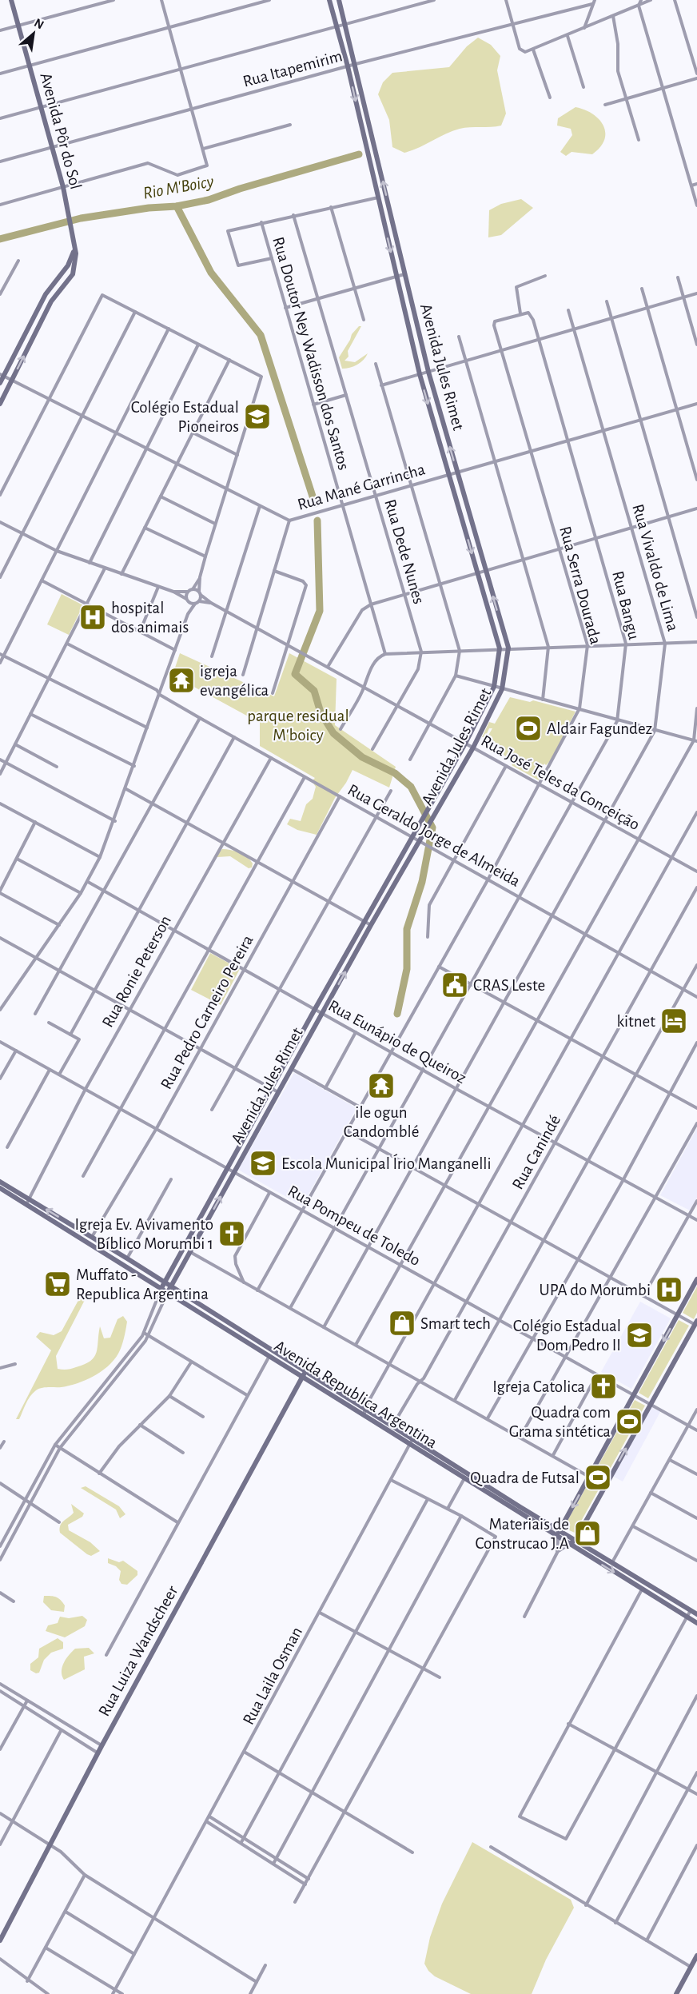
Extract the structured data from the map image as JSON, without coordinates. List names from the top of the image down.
{
  "streets": {
    "main road": [
      "Avenida Pôr do Sol",
      "Avenida Jules Rimet",
      "Avenida Republica Argentina",
      "Rua Luiza Wandscheer"
    ],
    "street": [
      "Rua Itapemirim",
      "Rua Doutor Ney Wadisson dos Santos",
      "Rua Mané Garrincha",
      "Rua Dede Nunes",
      "Rua Vivaldo de Lima",
      "Rua Serra Dourada",
      "Rua Bangu",
      "Rua José Teles da Conceição",
      "Rua Geraldo Jorge de Almeida",
      "Rua Ronie Peterson",
      "Rua Pedro Carneiro Pereira",
      "Rua Eunápio de Queiroz",
      "Rua Canindé",
      "Rua Pompeu de Toledo",
      "Rua Laila Osman"
    ]
  },
  "crossings": [
    ["Rua Itapemirim", "Avenida Pôr do Sol"],
    ["Rua Itapemirim", "Avenida Jules Rimet"],
    ["Avenida Pôr do Sol", "Rua Mané Garrincha"],
    ["Rua Doutor Ney Wadisson dos Santos", "Rua Mané Garrincha"],
    ["Avenida Jules Rimet", "Rua Mané Garrincha"],
    ["Avenida Jules Rimet", "Rua José Teles da Conceição"],
    ["Avenida Jules Rimet", "Rua Geraldo Jorge de Almeida"],
    ["Avenida Jules Rimet", "Rua Eunápio de Queiroz"],
    ["Avenida Jules Rimet", "Rua Pompeu de Toledo"],
    ["Avenida Jules Rimet", "Avenida Republica Argentina"],
    ["Rua Mané Garrincha", "Rua Dede Nunes"],
    ["Rua Mané Garrincha", "Rua Vivaldo de Lima"],
    ["Rua Mané Garrincha", "Rua Serra Dourada"],
    ["Rua Mané Garrincha", "Rua Bangu"],
    ["Rua Vivaldo de Lima", "Rua José Teles da Conceição"],
    ["Rua Vivaldo de Lima", "Rua Geraldo Jorge de Almeida"],
    ["Rua Vivaldo de Lima", "Rua Eunápio de Queiroz"],
    ["Rua Vivaldo de Lima", "Rua Pompeu de Toledo"],
    ["Rua Serra Dourada", "Rua Bangu"],
    ["Rua Serra Dourada", "Rua José Teles da Conceição"],
    ["Rua Serra Dourada", "Rua Geraldo Jorge de Almeida"],
    ["Rua Serra Dourada", "Rua Eunápio de Queiroz"],
    ["Rua Serra Dourada", "Rua Pompeu de Toledo"],
    ["Rua Bangu", "Rua José Teles da Conceição"],
    ["Rua Bangu", "Rua Geraldo Jorge de Almeida"],
    ["Rua Bangu", "Rua Eunápio de Queiroz"],
    ["Rua Bangu", "Rua Pompeu de Toledo"],
    ["Rua Geraldo Jorge de Almeida", "Rua Ronie Peterson"],
    ["Rua Geraldo Jorge de Almeida", "Rua Pedro Carneiro Pereira"],
    ["Rua Geraldo Jorge de Almeida", "Rua Canindé"],
    ["Rua Ronie Peterson", "Rua Eunápio de Queiroz"],
    ["Rua Ronie Peterson", "Rua Pompeu de Toledo"],
    ["Rua Ronie Peterson", "Avenida Republica Argentina"],
    ["Rua Pedro Carneiro Pereira", "Rua Eunápio de Queiroz"],
    ["Rua Pedro Carneiro Pereira", "Rua Pompeu de Toledo"],
    ["Rua Pedro Carneiro Pereira", "Avenida Republica Argentina"],
    ["Rua Eunápio de Queiroz", "Rua Canindé"],
    ["Rua Canindé", "Rua Pompeu de Toledo"],
    ["Rua Canindé", "Avenida Republica Argentina"],
    ["Avenida Republica Argentina", "Rua Luiza Wandscheer"],
    ["Avenida Republica Argentina", "Rua Laila Osman"]
  ],
  "water": ["Rio M'Boicy"],
  "parks": ["parque residual M'boicy"],
  "places": {
    "school or university": ["Colégio Estadual Pioneiros", "Escola Municipal Írio Manganelli", "Colégio Estadual Dom Pedro II"],
    "hospital": ["hospital dos animais", "UPA do Morumbi"],
    "temple": ["igreja evangélica", "ile ogun Candomblé"],
    "sports": ["Aldair Fagundez", "Quadra com Grama sintética", "Quadra de Futsal"],
    "public building": ["CRAS Leste"],
    "hotel": ["kitnet"],
    "church": ["Igreja Ev. Avivamento Bíblico Morumbi 1", "Igreja Catolica"],
    "supermarket": ["Muffato - Republica Argentina"],
    "shop": ["Smart tech", "Materiais de Construcao J.A"]
  },
  "north": "top right"
}
